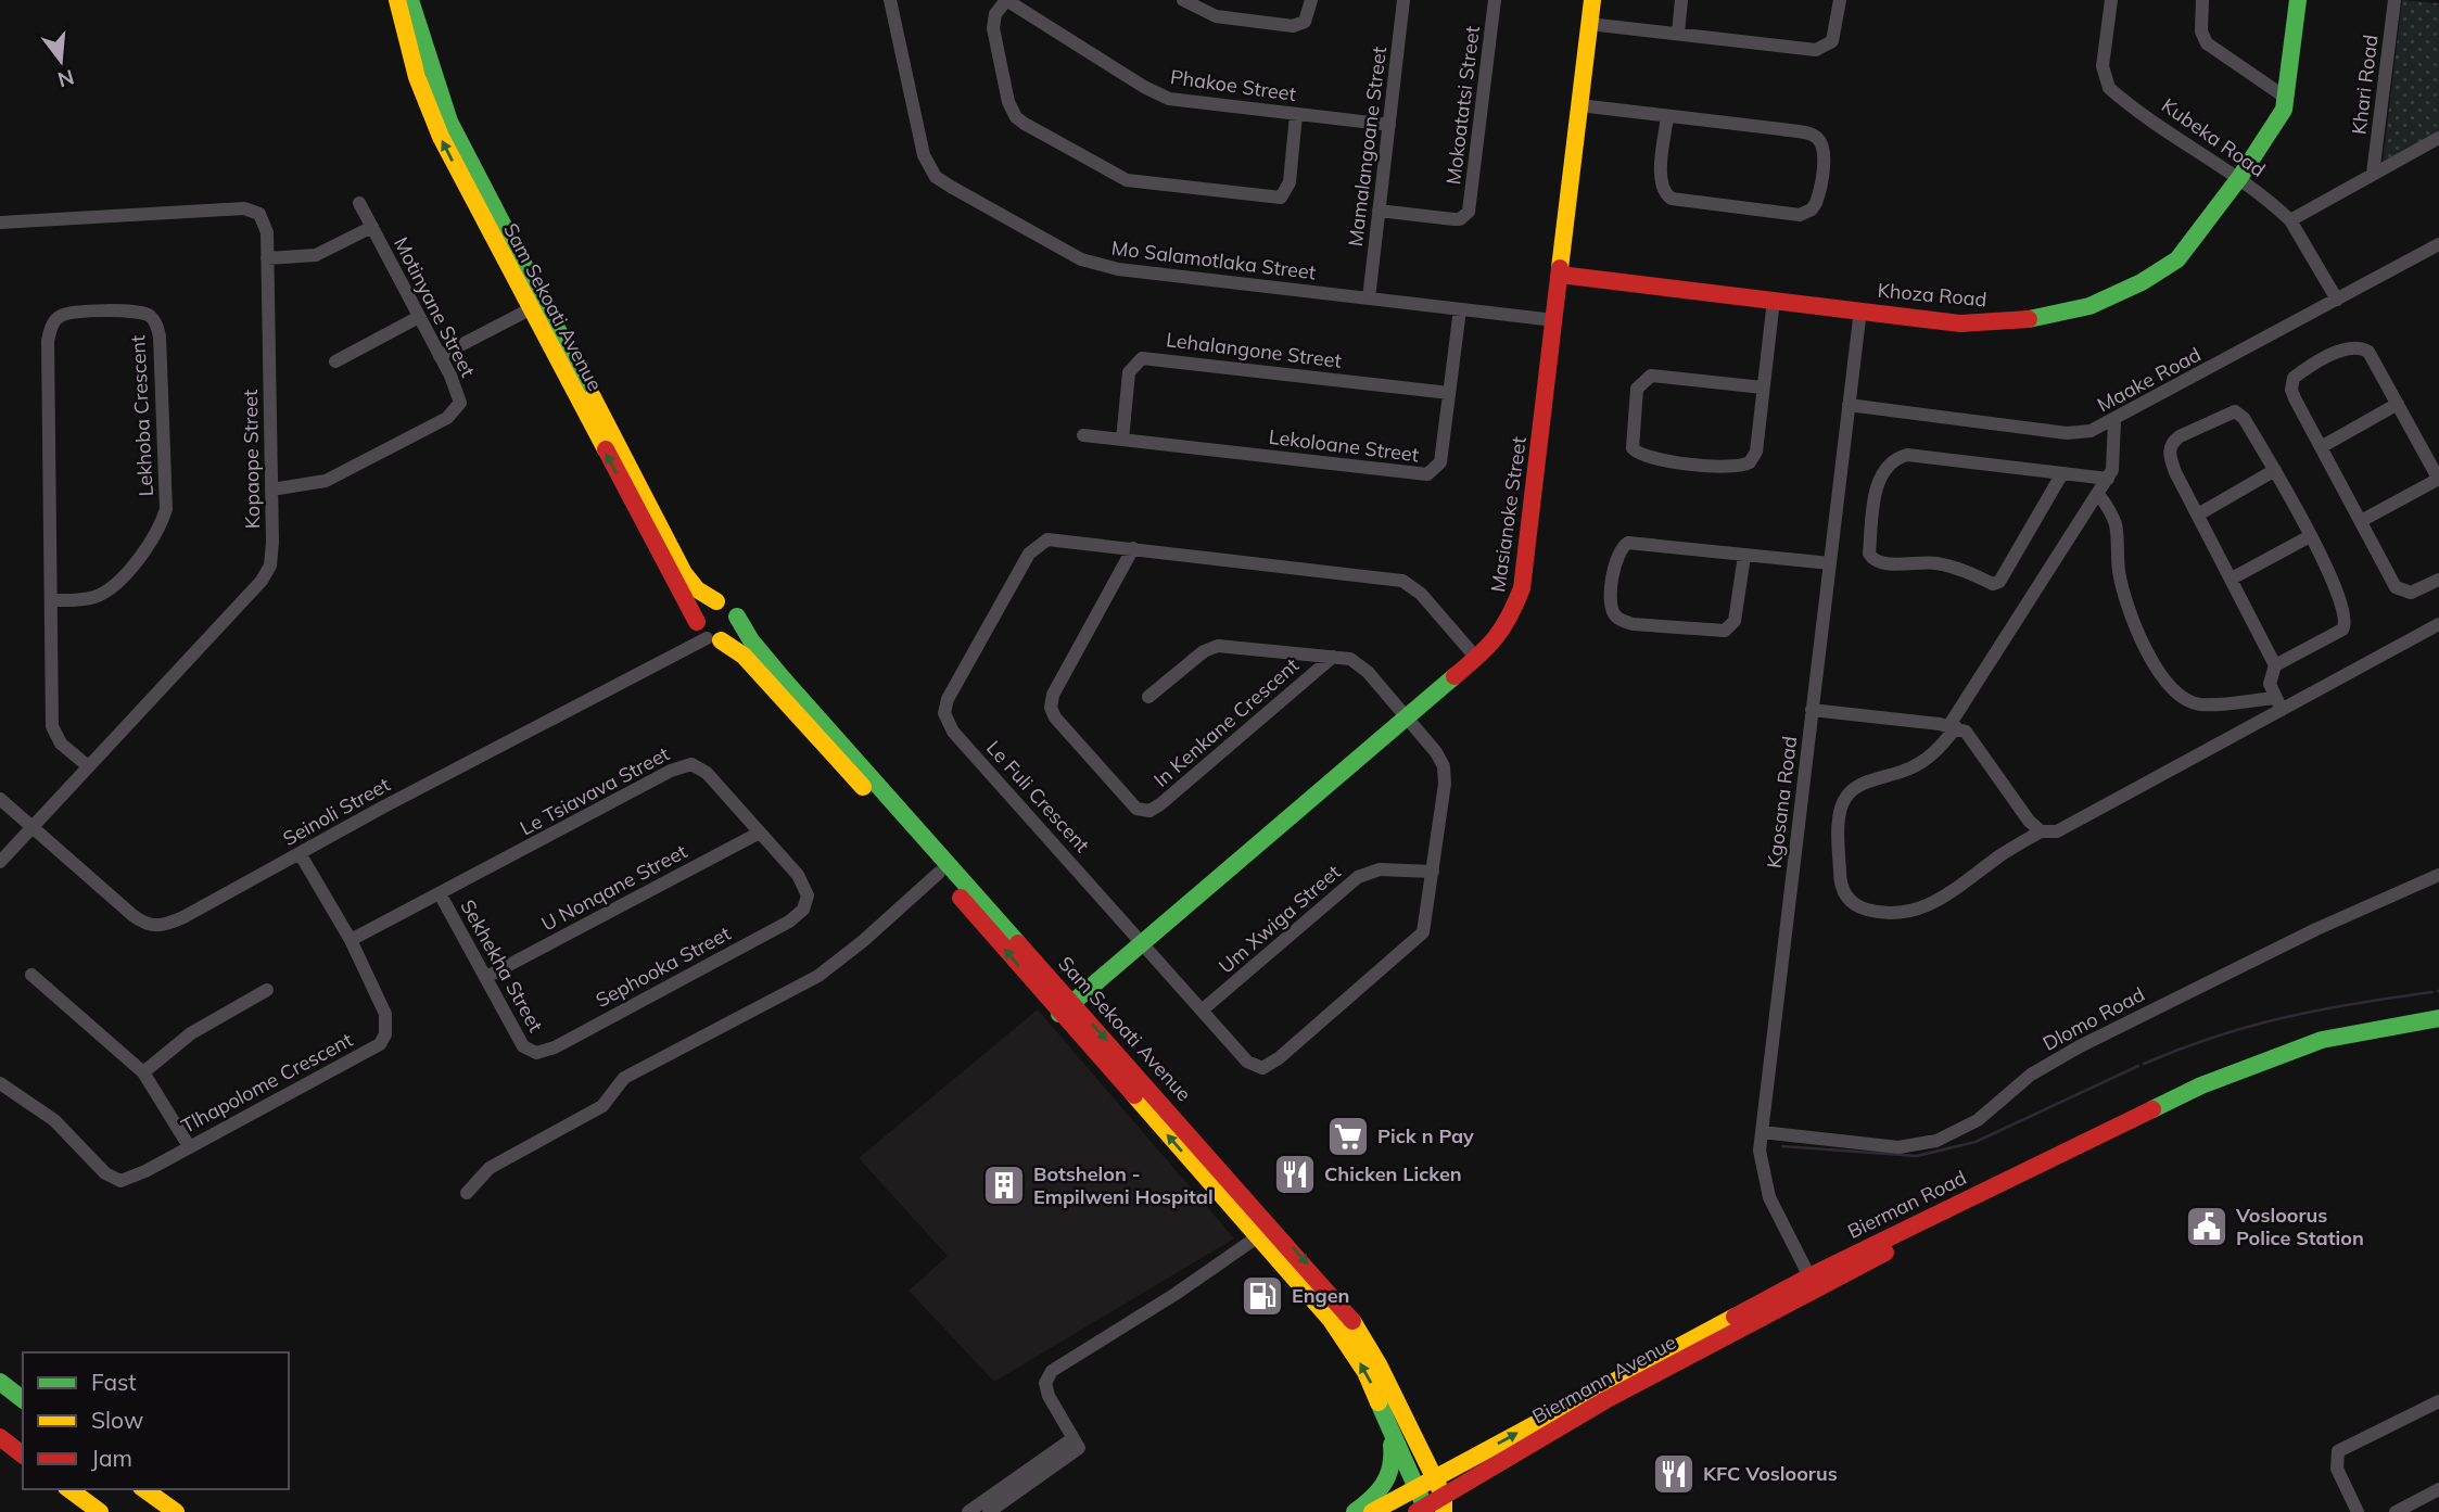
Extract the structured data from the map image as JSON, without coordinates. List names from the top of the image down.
{
  "streets": {
    "main road": [
      "Khoza Road",
      "Sam Sekoati Avenue",
      "Masianoke Street",
      "Bierman Road",
      "Biermann Avenue"
    ],
    "street": [
      "Khari Road",
      "Phakoe Street",
      "Mokoatatsi Street",
      "Kubeka Road",
      "Mamalangoane Street",
      "Mo Salamotlaka Street",
      "Motinyane Street",
      "Lehalangone Street",
      "Maake Road",
      "Lekhoba Crescent",
      "Lekoloane Street",
      "Kopaope Street",
      "In Kenkane Crescent",
      "Le Tsiavava Street",
      "Le Fuli Crescent",
      "Kgosana Road",
      "Seinoli Street",
      "U Nonqane Street",
      "Um Xwiga Street",
      "Sekhekha Street",
      "Sephooka Street",
      "Dlomo Road",
      "Tlhapolome Crescent"
    ]
  },
  "crossings": [
    ["Phakoe Street", "Mamalangoane Street"],
    ["Mokoatatsi Street", "Mamalangoane Street"],
    ["Kubeka Road", "Khoza Road"],
    ["Kubeka Road", "Maake Road"],
    ["Mamalangoane Street", "Mo Salamotlaka Street"],
    ["Mo Salamotlaka Street", "Lekoloane Street"],
    ["Mo Salamotlaka Street", "Masianoke Street"],
    ["Khoza Road", "Masianoke Street"],
    ["Khoza Road", "Kgosana Road"],
    ["Motinyane Street", "Kopaope Street"],
    ["Sam Sekoati Avenue", "Masianoke Street"],
    ["Sam Sekoati Avenue", "Seinoli Street"],
    ["Sam Sekoati Avenue", "Bierman Road"],
    ["Sam Sekoati Avenue", "Biermann Avenue"],
    ["Lehalangone Street", "Lekoloane Street"],
    ["Maake Road", "Kgosana Road"],
    ["Lekhoba Crescent", "Kopaope Street"],
    ["Kopaope Street", "Seinoli Street"],
    ["Masianoke Street", "Le Fuli Crescent"],
    ["In Kenkane Crescent", "Le Fuli Crescent"],
    ["Le Tsiavava Street", "U Nonqane Street"],
    ["Le Tsiavava Street", "Sekhekha Street"],
    ["Le Tsiavava Street", "Sephooka Street"],
    ["Le Tsiavava Street", "Tlhapolome Crescent"],
    ["Le Fuli Crescent", "Um Xwiga Street"],
    ["Kgosana Road", "Dlomo Road"],
    ["Kgosana Road", "Bierman Road"],
    ["Kgosana Road", "Biermann Avenue"],
    ["Seinoli Street", "Tlhapolome Crescent"],
    ["U Nonqane Street", "Sekhekha Street"],
    ["Sekhekha Street", "Sephooka Street"],
    ["Bierman Road", "Biermann Avenue"]
  ],
  "places": {
    "supermarket": ["Pick n Pay"],
    "restaurant": ["Chicken Licken", "KFC Vosloorus"],
    "building": ["Botshelon - Empilweni Hospital"],
    "public building": ["Vosloorus Police Station"],
    "fuel station": ["Engen"]
  },
  "legend": ["Fast", "Slow", "Jam"],
  "north": "bottom"
}
